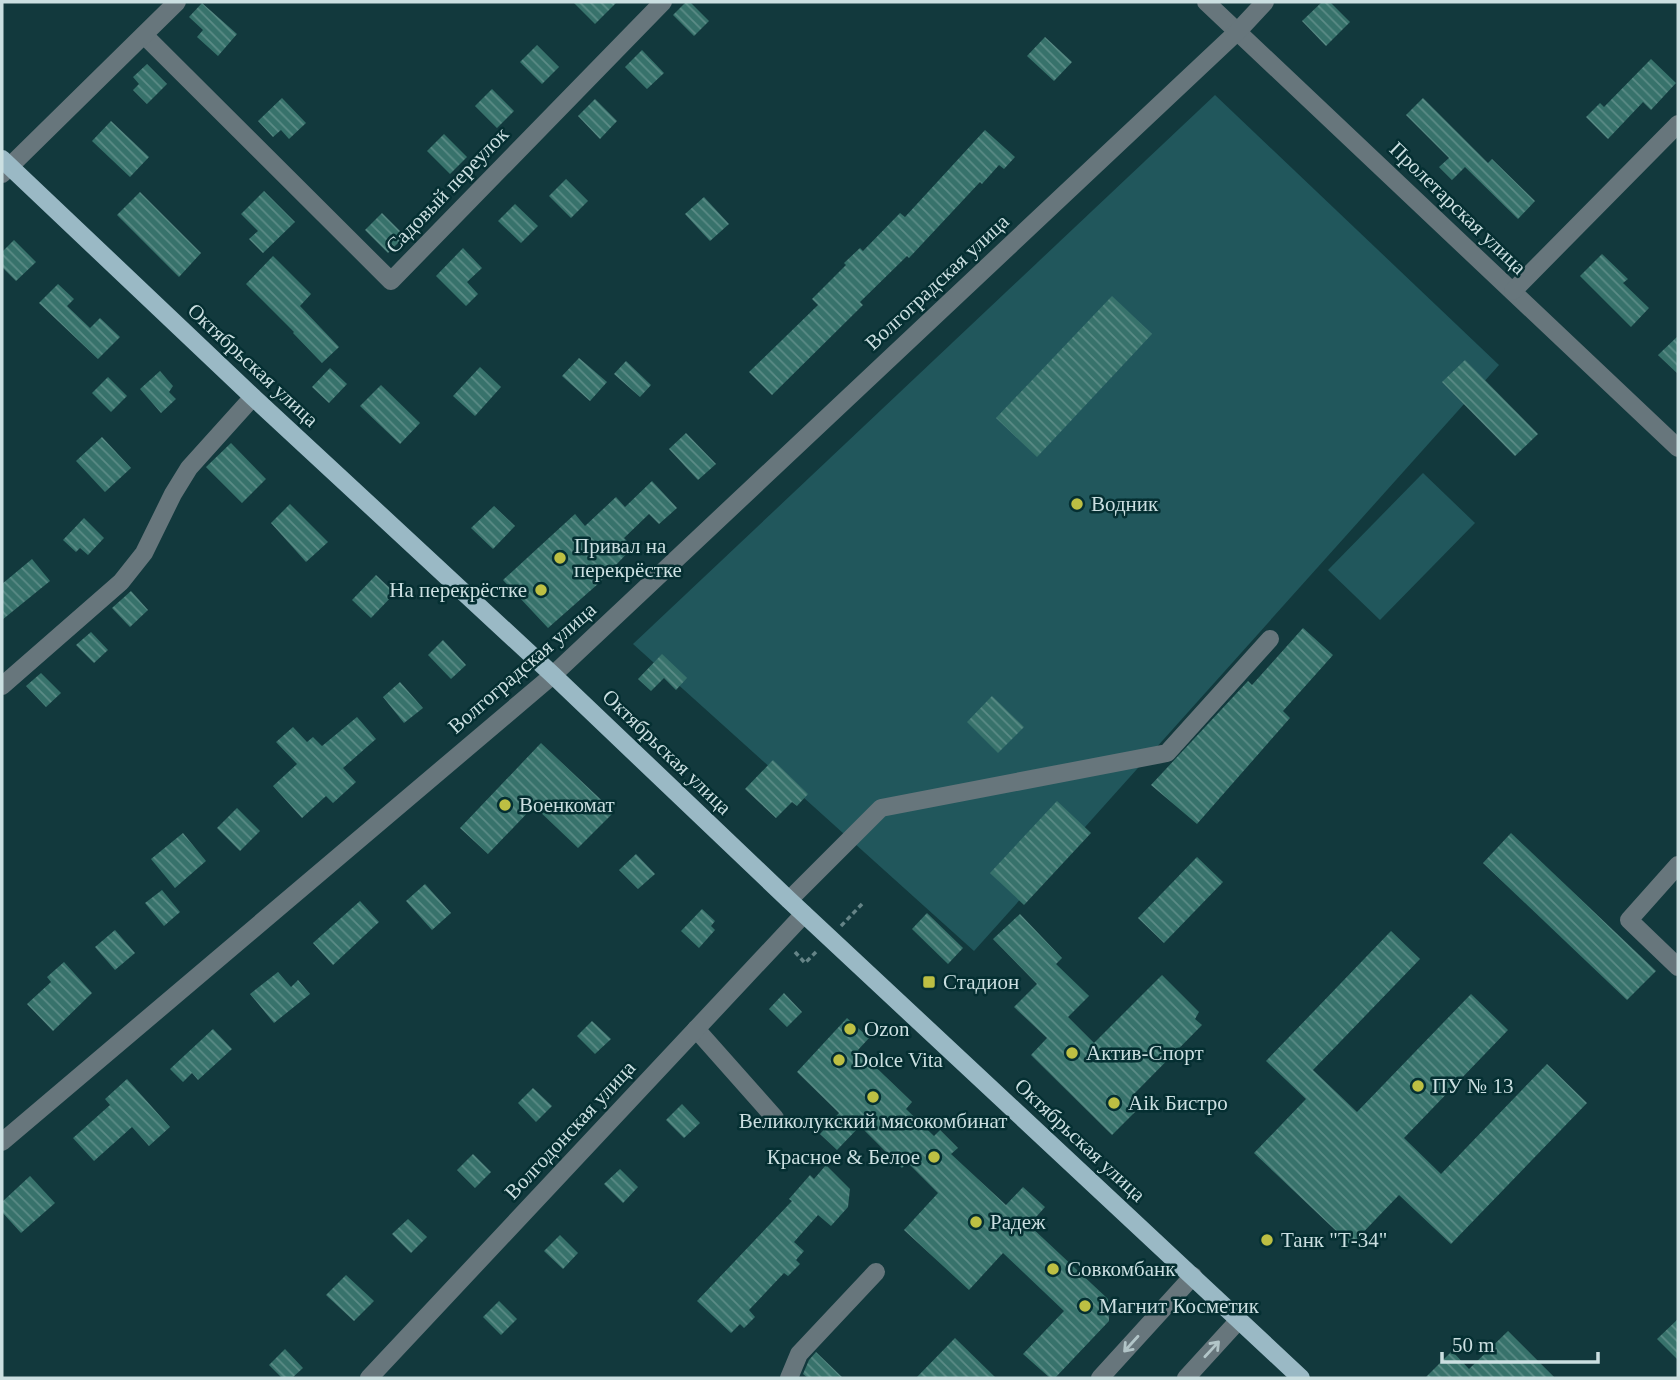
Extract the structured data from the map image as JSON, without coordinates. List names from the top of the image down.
{
  "streets": {
    "main road": ["Октябрьская улица"],
    "street": [
      "Садовый переулок",
      "Пролетарская улица",
      "Волгоградская улица",
      "Волгодонская улица"
    ]
  },
  "crossings": [
    ["Пролетарская улица", "Волгоградская улица"],
    ["Волгоградская улица", "Октябрьская улица"],
    ["Октябрьская улица", "Волгодонская улица"]
  ],
  "places": {
    "other": [
      "Водник",
      "Привал на перекрёстке",
      "На перекрёстке",
      "Военкомат",
      "Ozon",
      "Актив-Спорт",
      "Dolce Vita",
      "ПУ № 13",
      "Великолукский мясокомбинат",
      "Aik Бистро",
      "Красное & Белое",
      "Радеж",
      "Танк \"Т-34\"",
      "Совкомбанк",
      "Магнит Косметик"
    ],
    "transit": ["Стадион"]
  },
  "scale_bar": "50 m"
}
